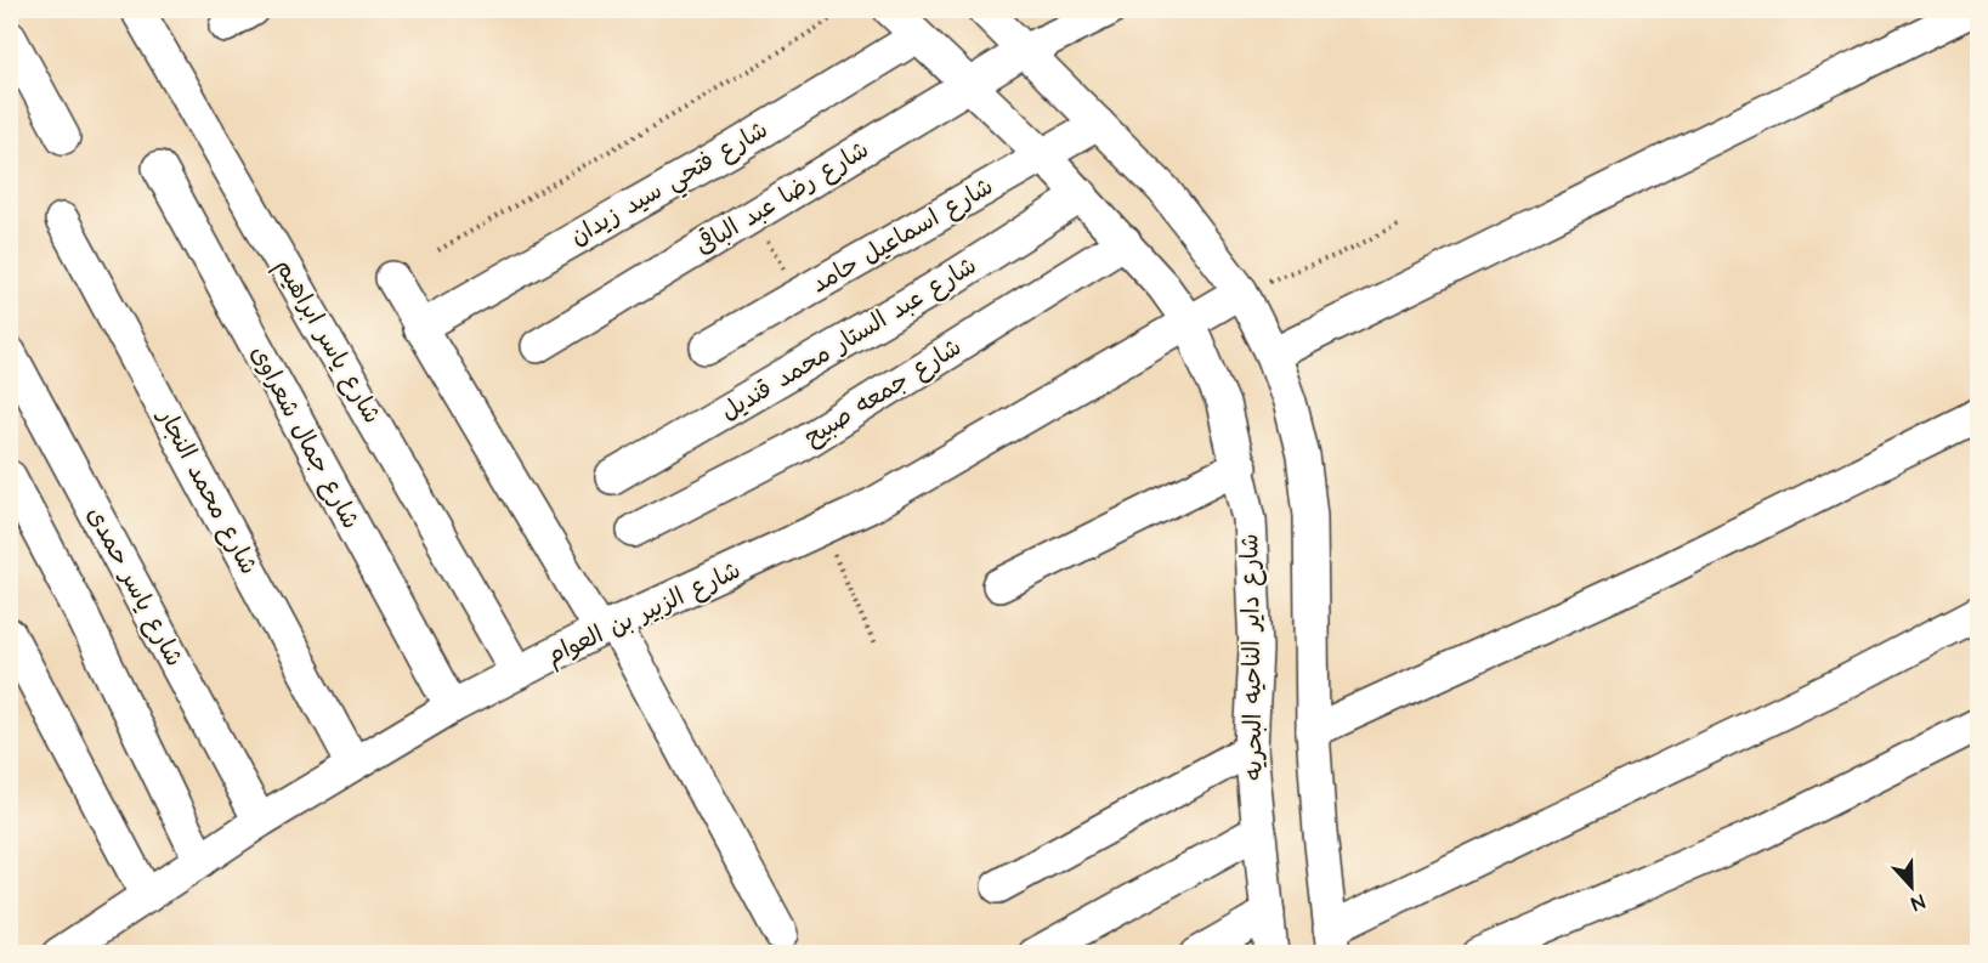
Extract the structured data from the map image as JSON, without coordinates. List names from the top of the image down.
{
  "streets": {
    "street": [
      "شارع فتحي سيد زيدان",
      "شارع رضا عبد الباقى",
      "شارع اسماعيل حامد",
      "شارع عبد الستار محمد قنديل",
      "شارع ياسر ابراهيم",
      "شارع جمعه صبيح",
      "شارع جمال شعراوى",
      "شارع محمد النجار",
      "شارع ياسر حمدى",
      "شارع الزبير بن العوام",
      "شارع داير الناحيه البحريه"
    ]
  },
  "crossings": [
    ["شارع فتحي سيد زيدان", "شارع داير الناحيه البحريه"],
    ["شارع رضا عبد الباقى", "شارع داير الناحيه البحريه"],
    ["شارع اسماعيل حامد", "شارع داير الناحيه البحريه"],
    ["شارع عبد الستار محمد قنديل", "شارع داير الناحيه البحريه"],
    ["شارع ياسر ابراهيم", "شارع الزبير بن العوام"],
    ["شارع جمعه صبيح", "شارع داير الناحيه البحريه"],
    ["شارع جمال شعراوى", "شارع الزبير بن العوام"],
    ["شارع محمد النجار", "شارع الزبير بن العوام"],
    ["شارع ياسر حمدى", "شارع الزبير بن العوام"],
    ["شارع الزبير بن العوام", "شارع داير الناحيه البحريه"]
  ],
  "north": "bottom"
}
